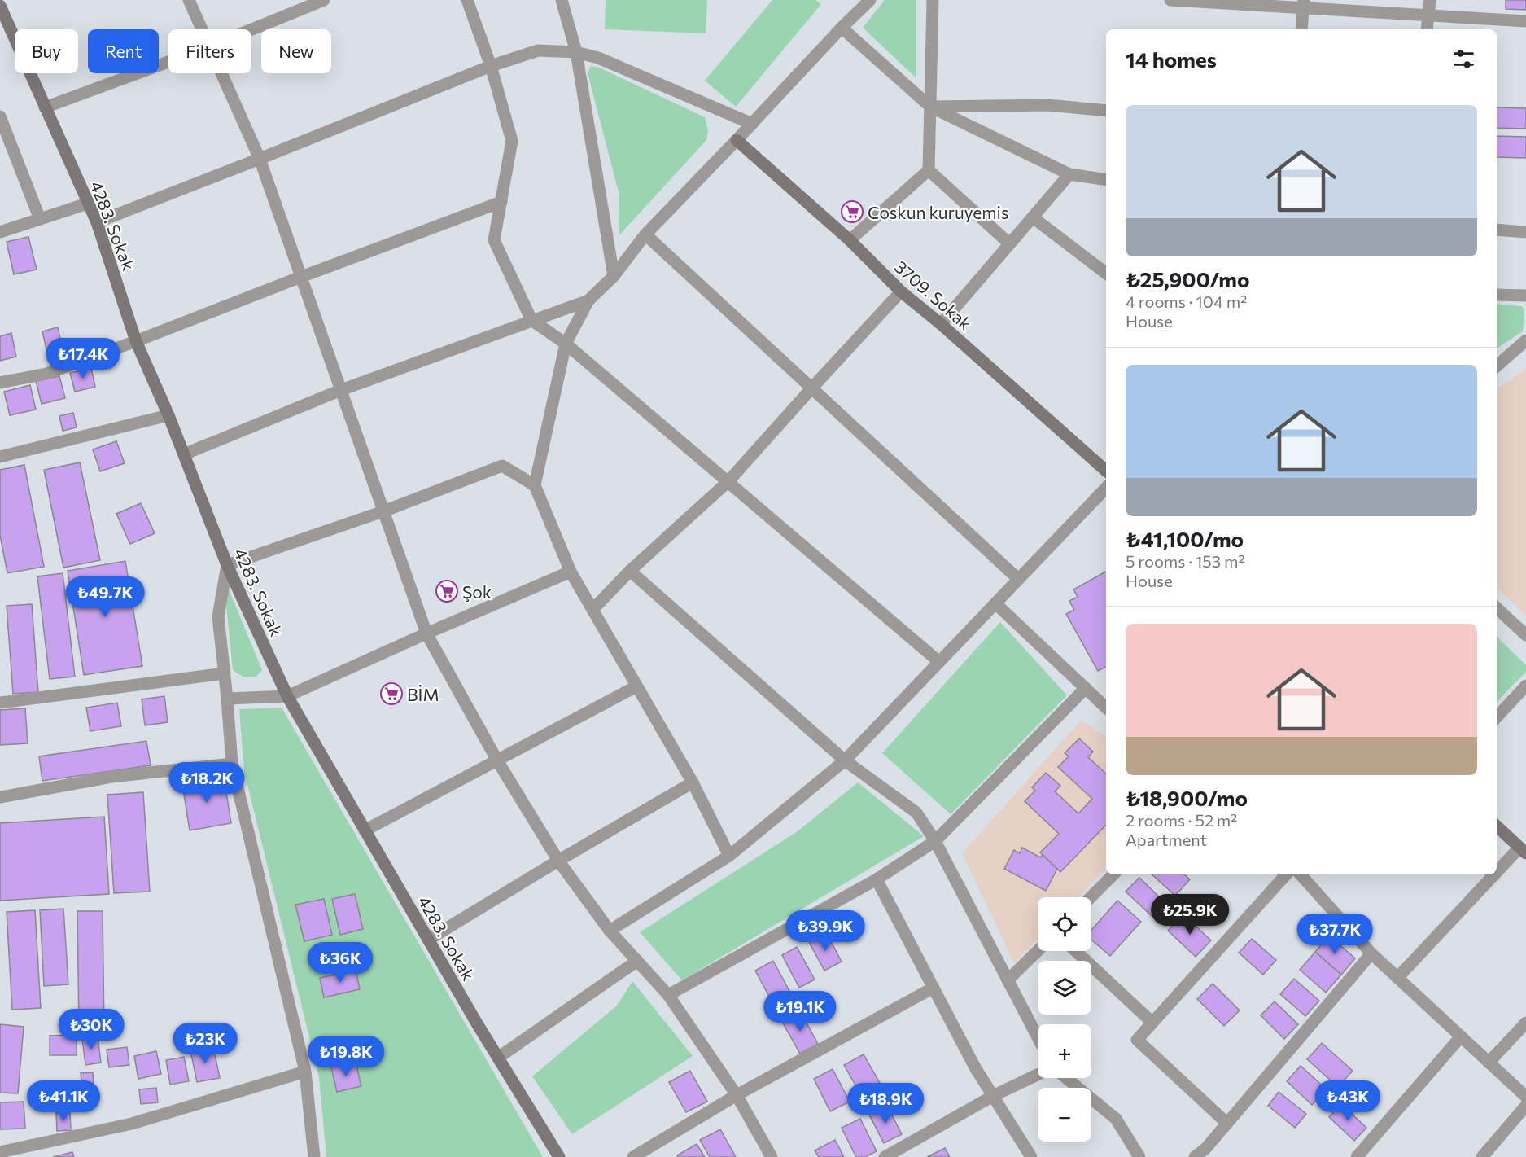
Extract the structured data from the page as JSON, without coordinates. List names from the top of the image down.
{
  "streets": {
    "street": ["4283. Sokak", "3709. Sokak"]
  },
  "places": {
    "supermarket": ["Coskun kuruyemis", "Şok", "BİM"]
  },
  "page": {
    "chip": [
      "Buy",
      "Rent",
      "Filters",
      "New"
    ],
    "heading": "14 homes",
    "list": [
      {
        "name": "₺25,900/mo",
        "note": "4 rooms · 104 m² · House"
      },
      {
        "name": "₺41,100/mo",
        "note": "5 rooms · 153 m² · House"
      },
      {
        "name": "₺18,900/mo",
        "note": "2 rooms · 52 m² · Apartment"
      }
    ],
    "price": [
      "₺17.4K",
      "₺49.7K",
      "₺18.2K",
      "₺25.9K",
      "₺39.9K",
      "₺37.7K",
      "₺36K",
      "₺19.1K",
      "₺30K",
      "₺23K",
      "₺19.8K",
      "₺41.1K",
      "₺43K",
      "₺18.9K"
    ],
    "map_buttons": ["+", "−"]
  }
}
